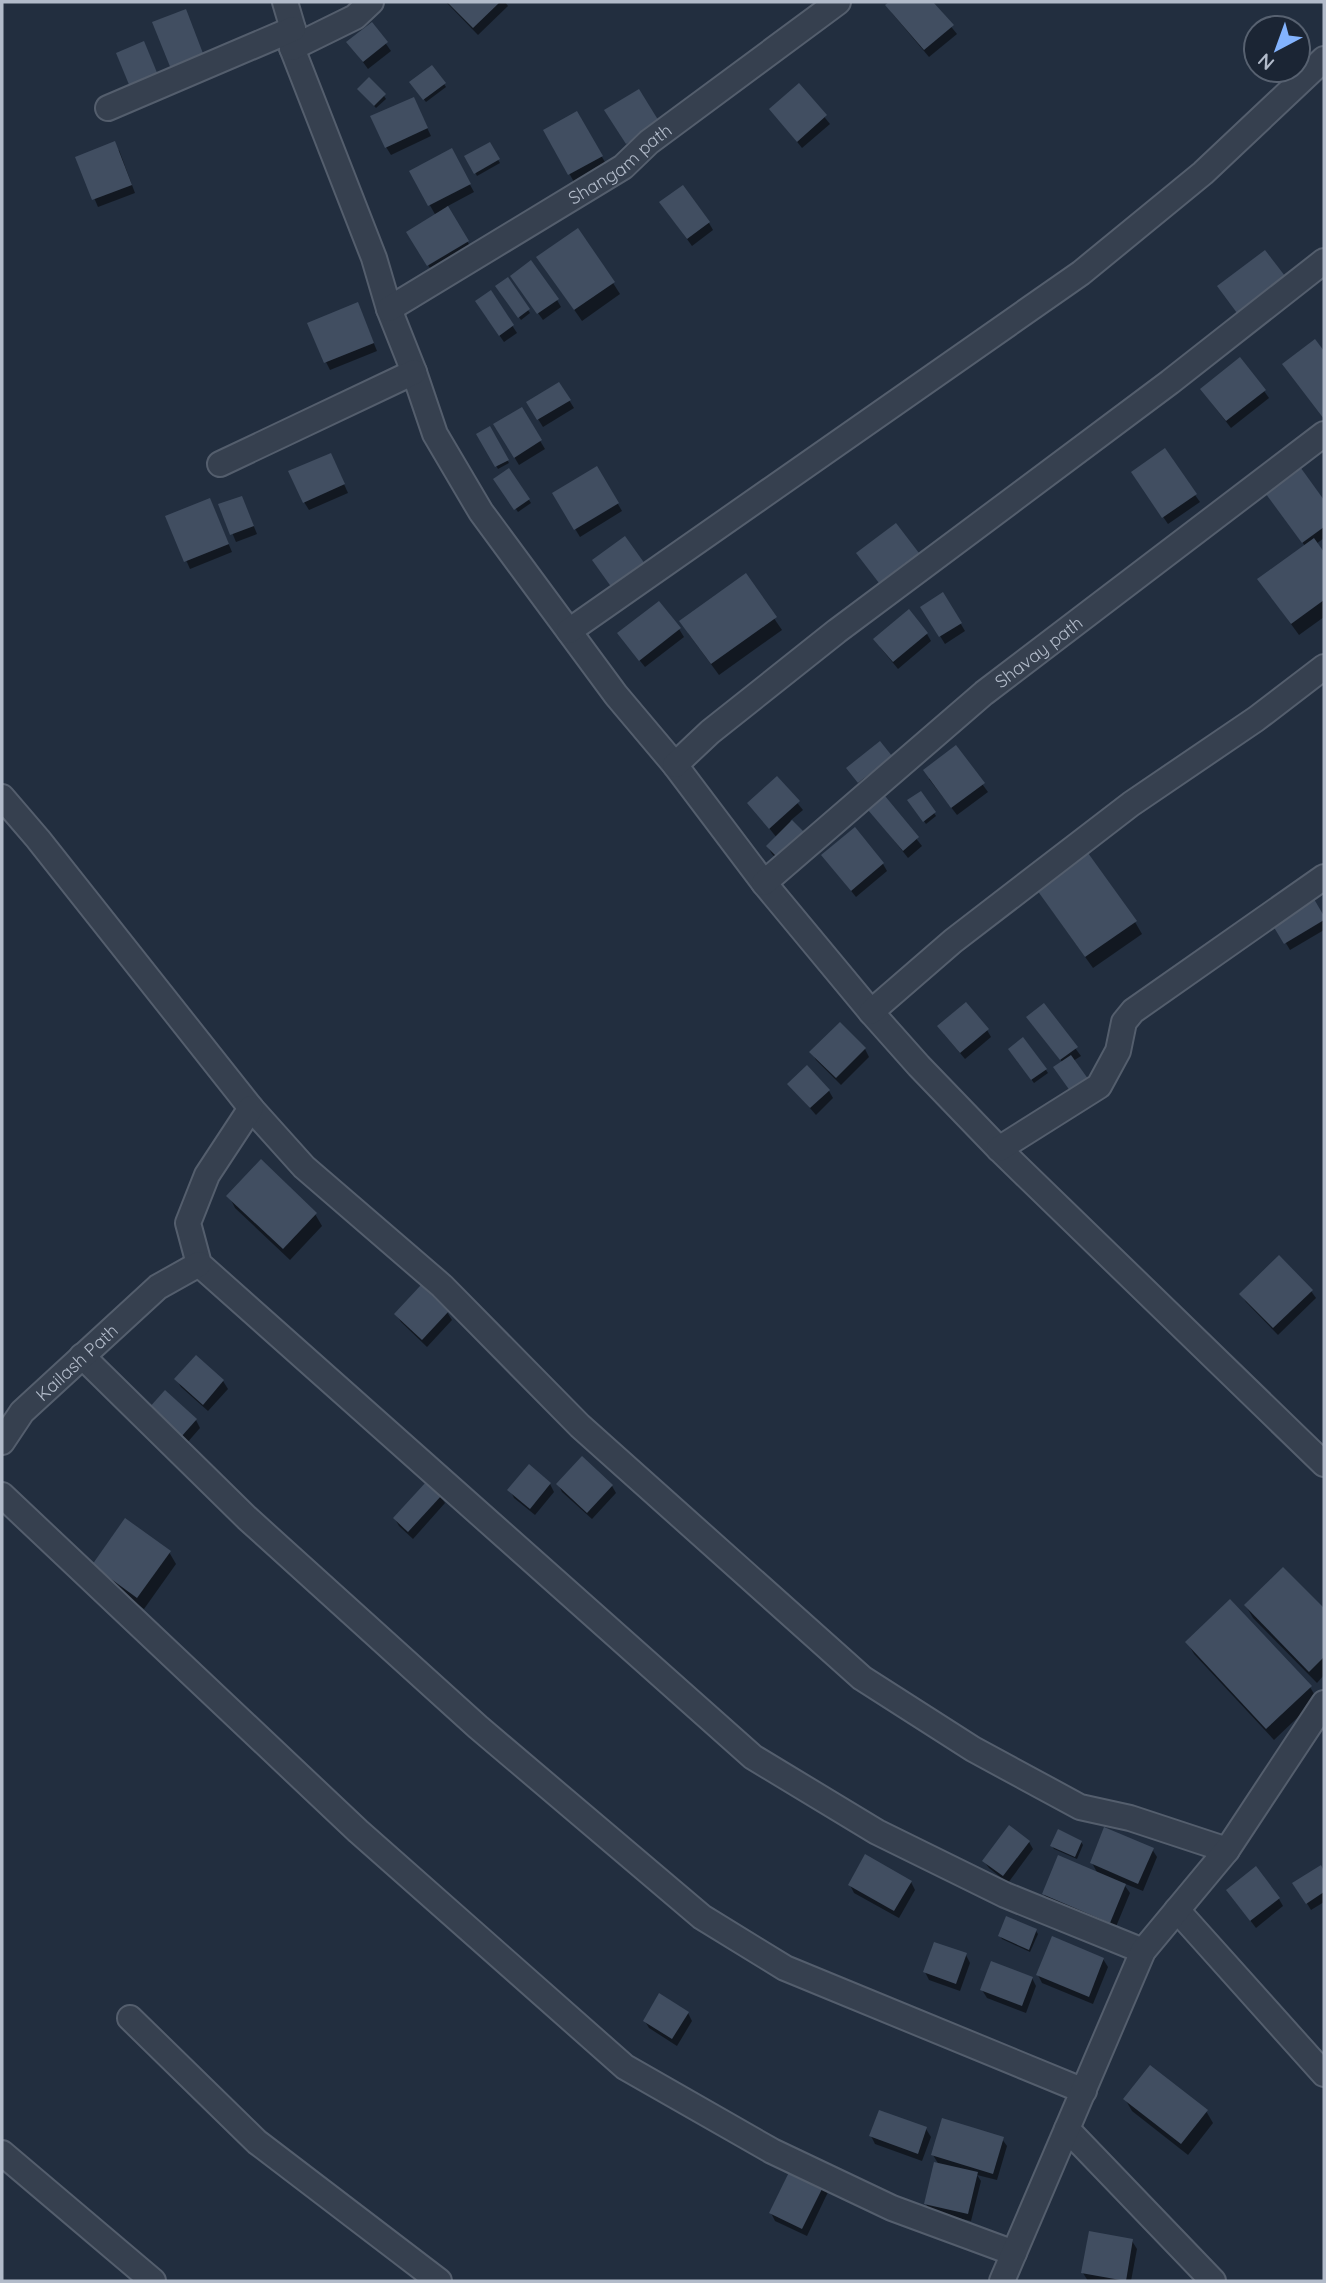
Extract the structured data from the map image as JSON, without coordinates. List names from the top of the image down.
{
  "streets": {
    "street": ["Shangam path", "Shavay path", "Kailash Path"]
  },
  "north": "bottom left"
}
